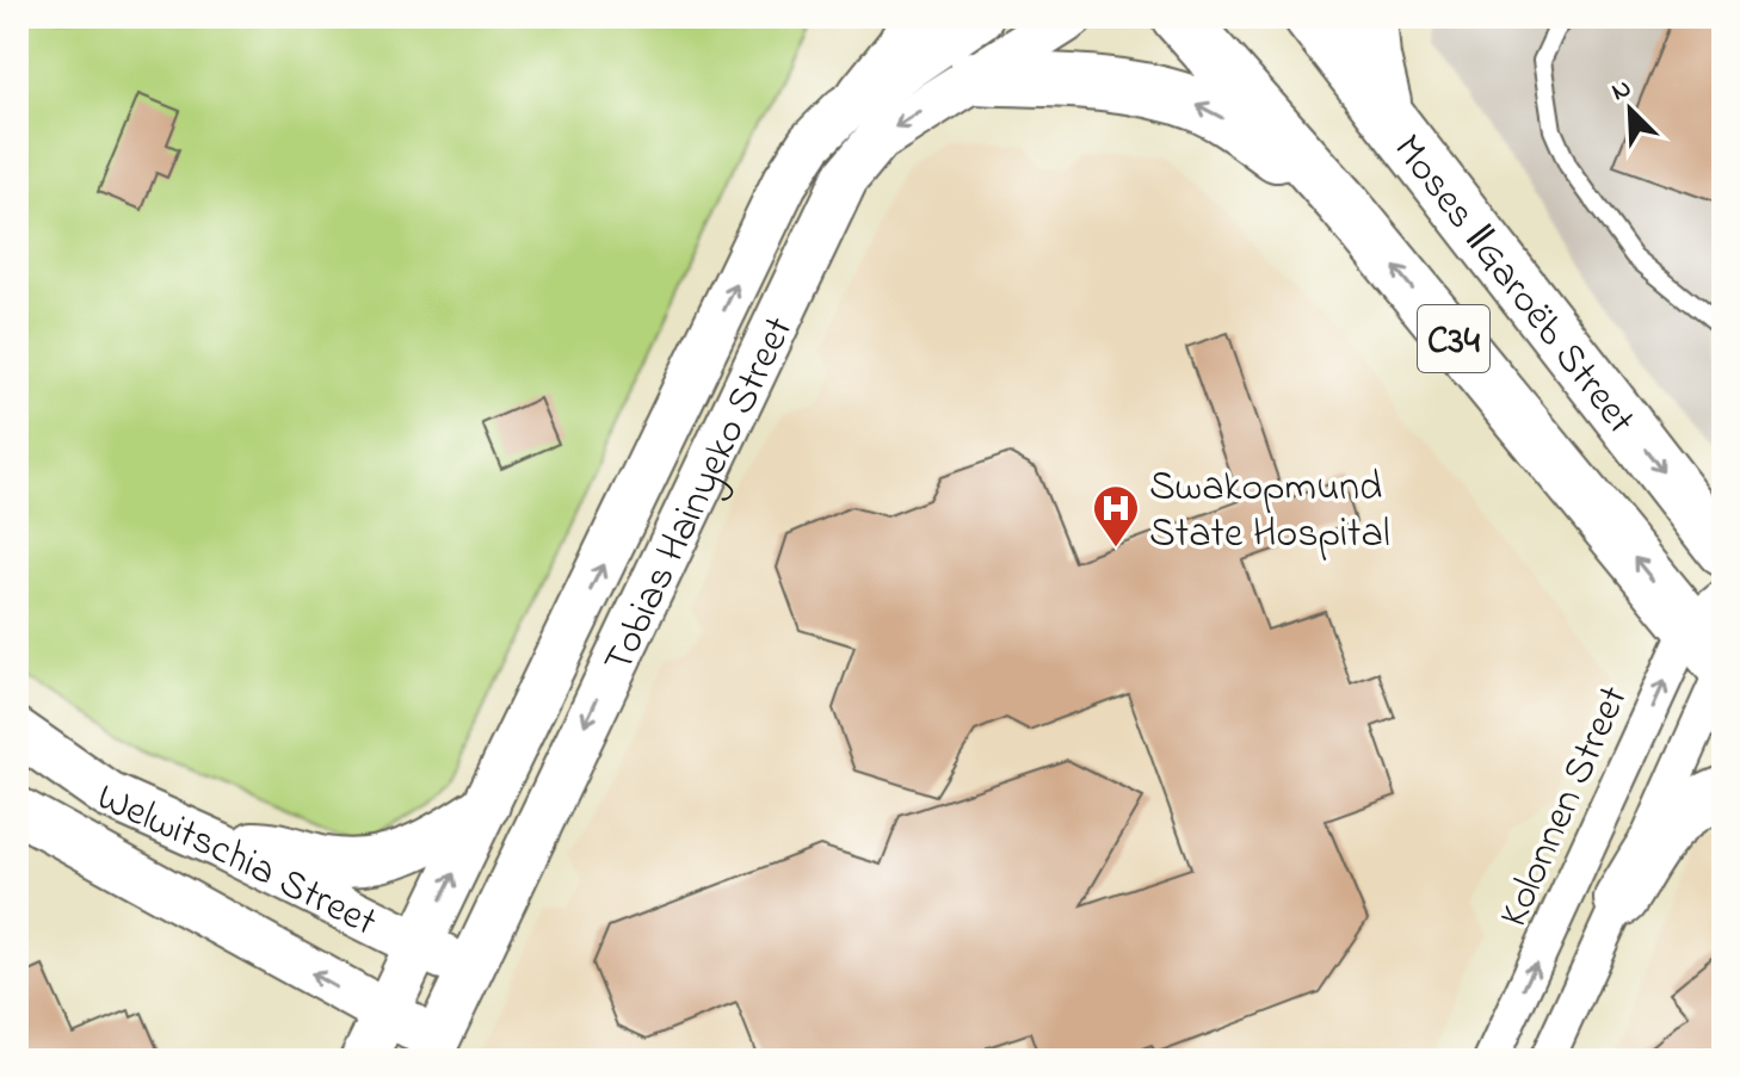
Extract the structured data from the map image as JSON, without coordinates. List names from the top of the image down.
{
  "streets": {
    "main road": ["Moses ǁGaroëb Street", "C34"],
    "street": ["Tobias Hainyeko Street", "Kolonnen Street", "Welwitschia Street"]
  },
  "crossings": [
    ["Moses ǁGaroëb Street", "Kolonnen Street"],
    ["Tobias Hainyeko Street", "Welwitschia Street"]
  ],
  "places": {
    "hospital": ["Swakopmund State Hospital"]
  },
  "north": "top left"
}
